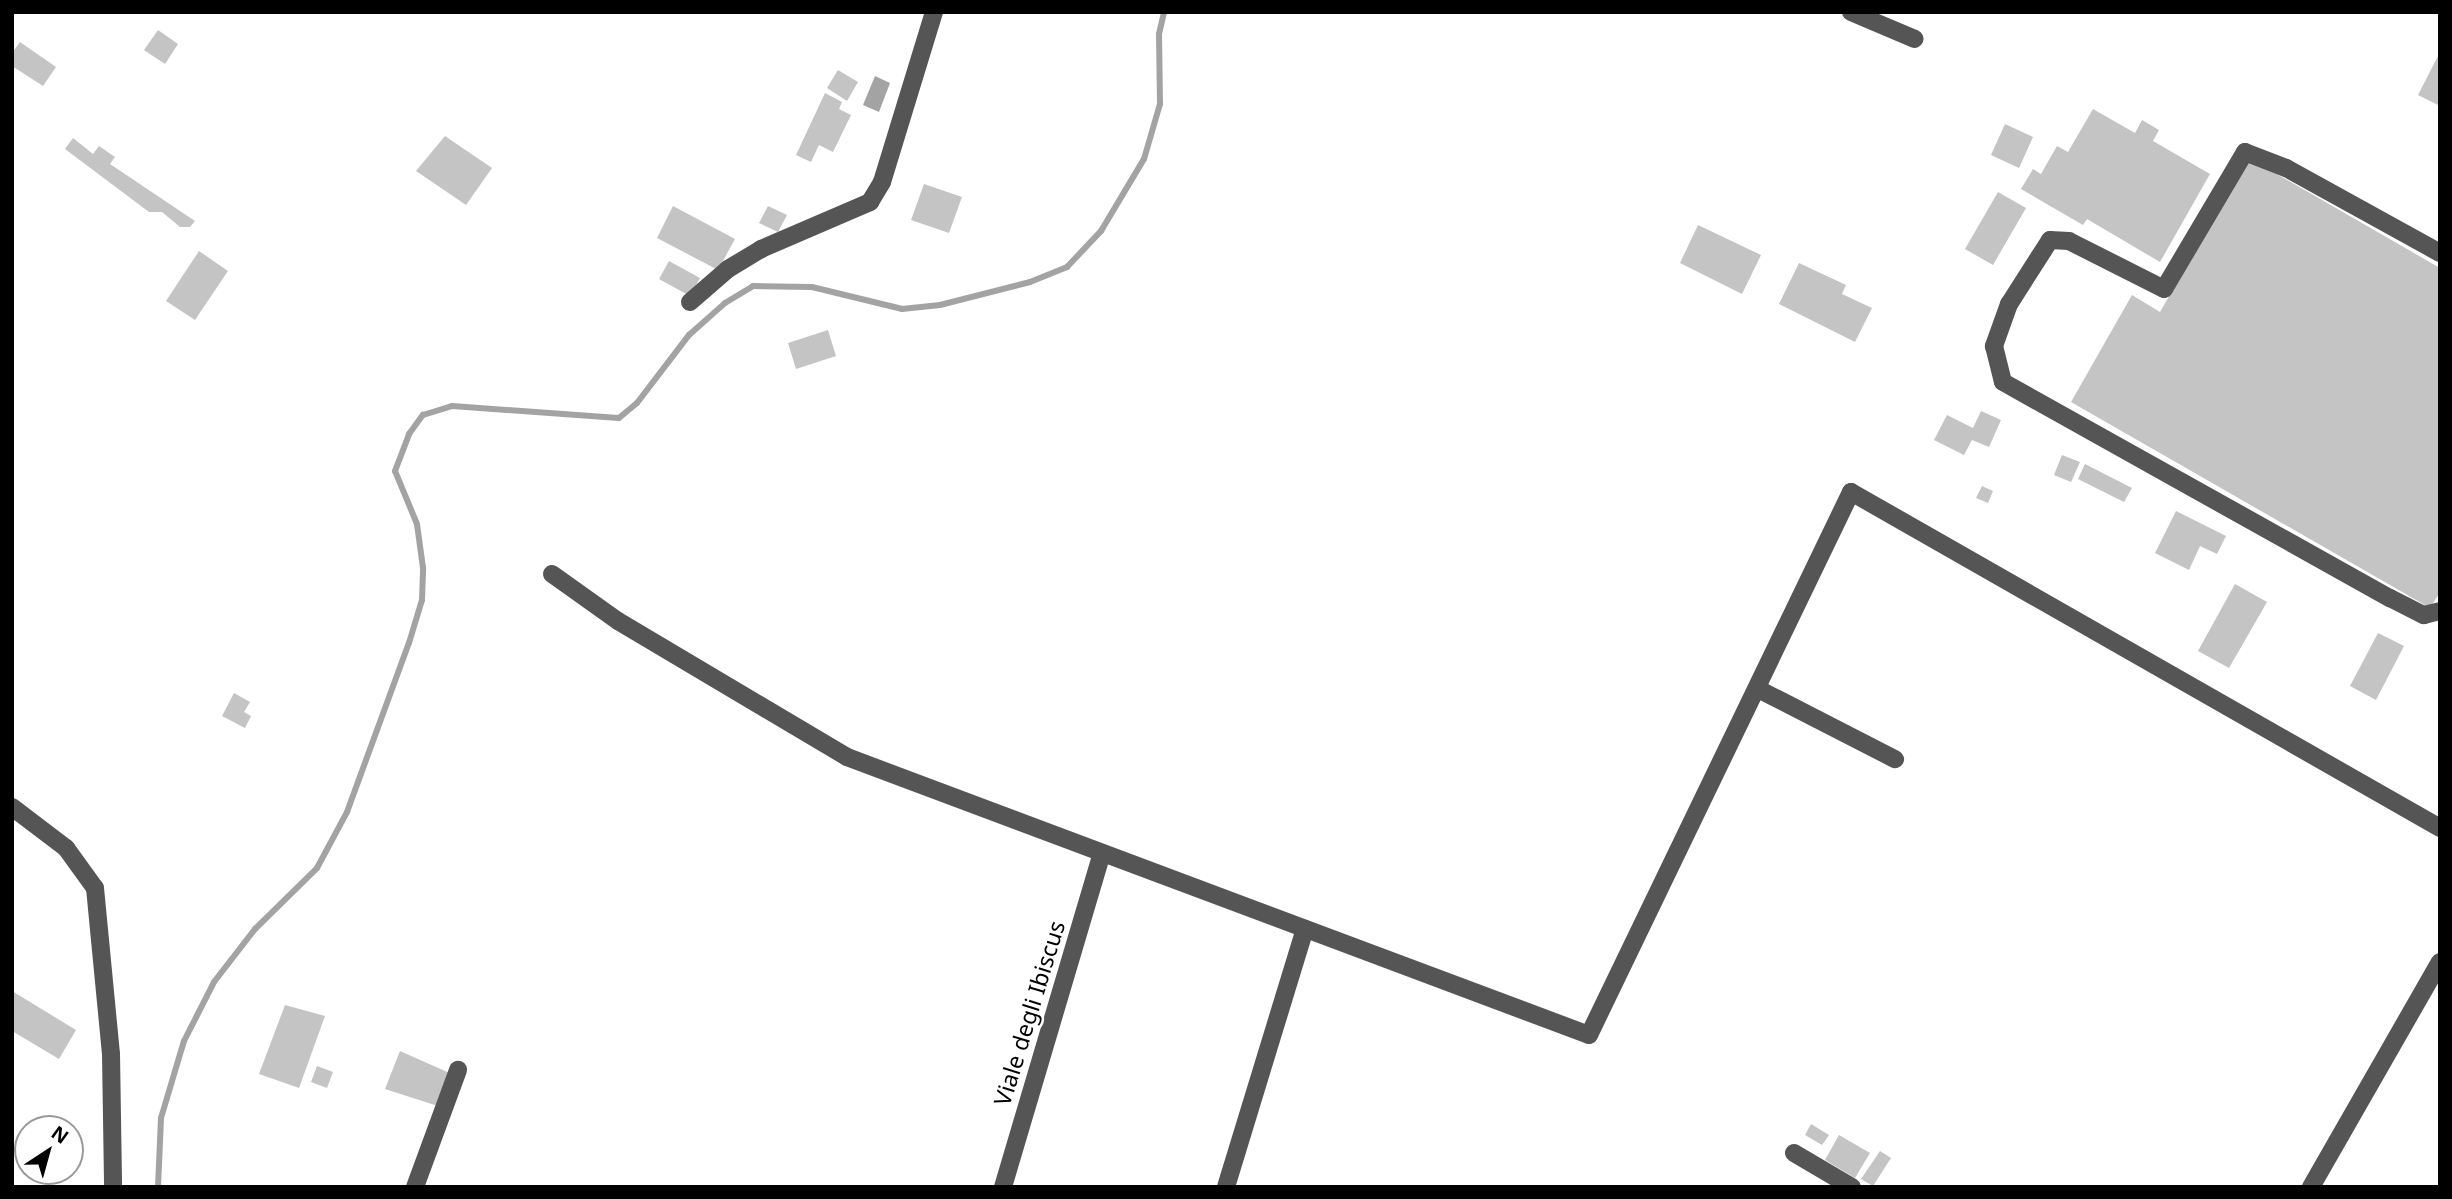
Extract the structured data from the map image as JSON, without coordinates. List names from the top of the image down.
{
  "streets": {
    "street": ["Viale degli Ibiscus"]
  },
  "north": "top right"
}
